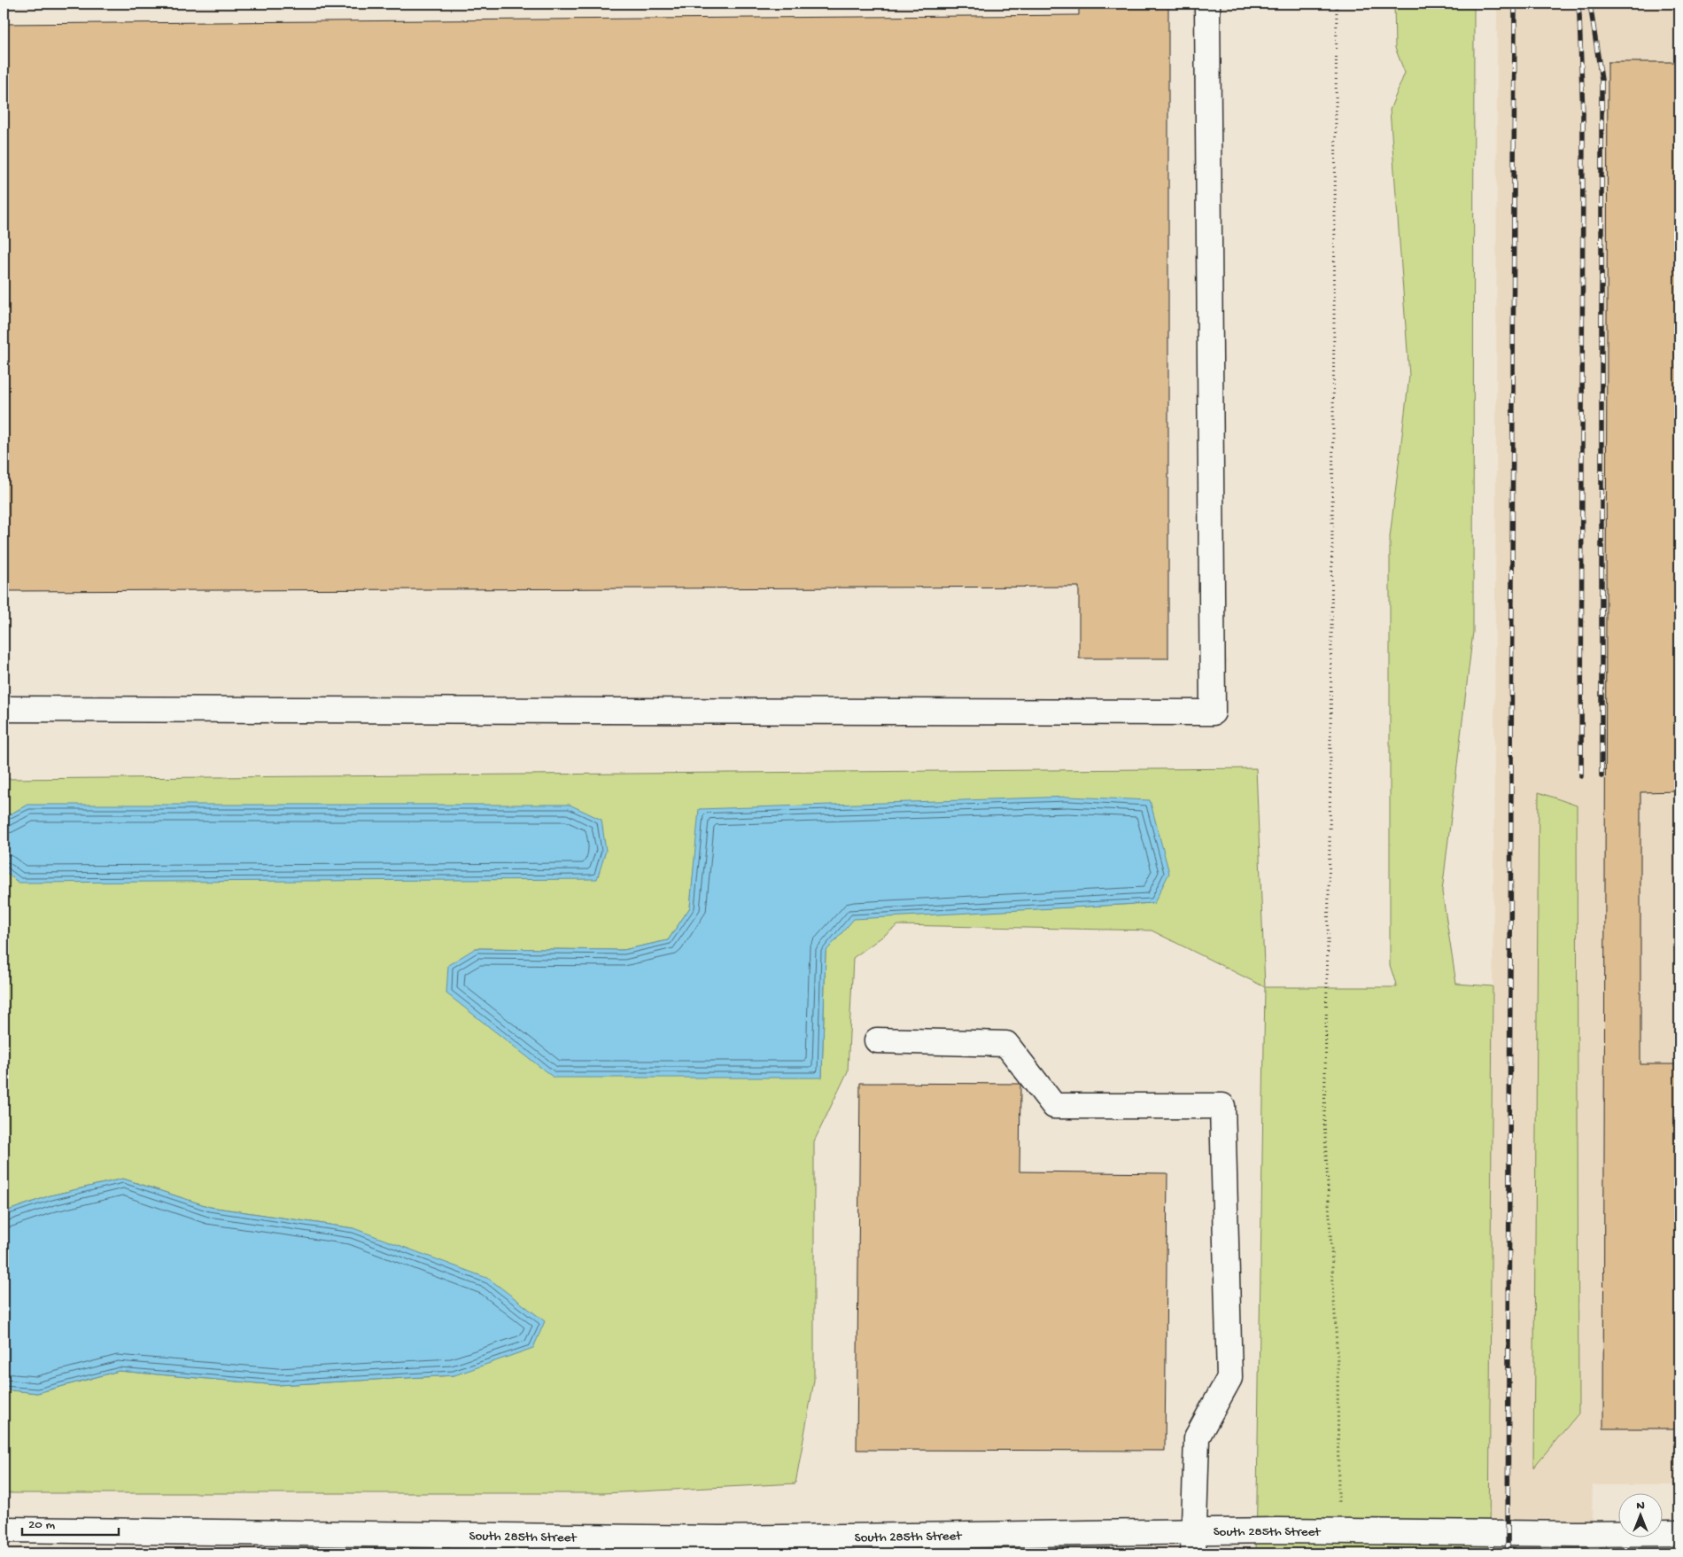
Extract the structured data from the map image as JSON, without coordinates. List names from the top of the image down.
{
  "streets": {
    "street": ["South 285th Street"]
  },
  "scale_bar": "20 m",
  "north": "top"
}
